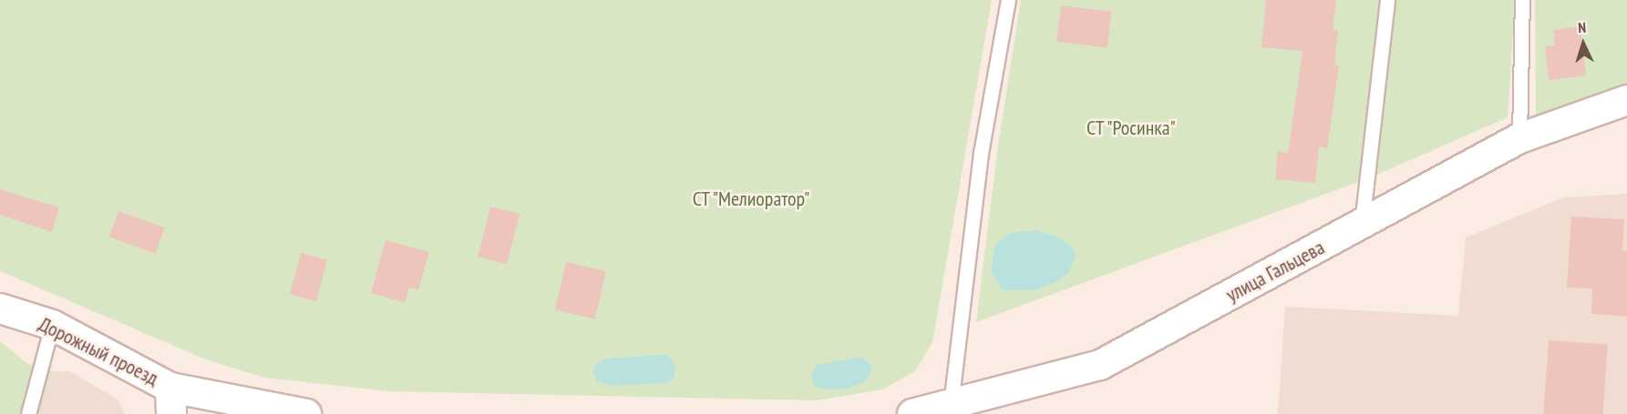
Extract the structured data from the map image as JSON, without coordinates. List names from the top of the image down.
{
  "streets": {
    "street": ["улица Гальцева", "Дорожный проезд"]
  },
  "parks": ["СТ \"Росинка\"", "СТ \"Мелиоратор\""],
  "north": "top"
}
